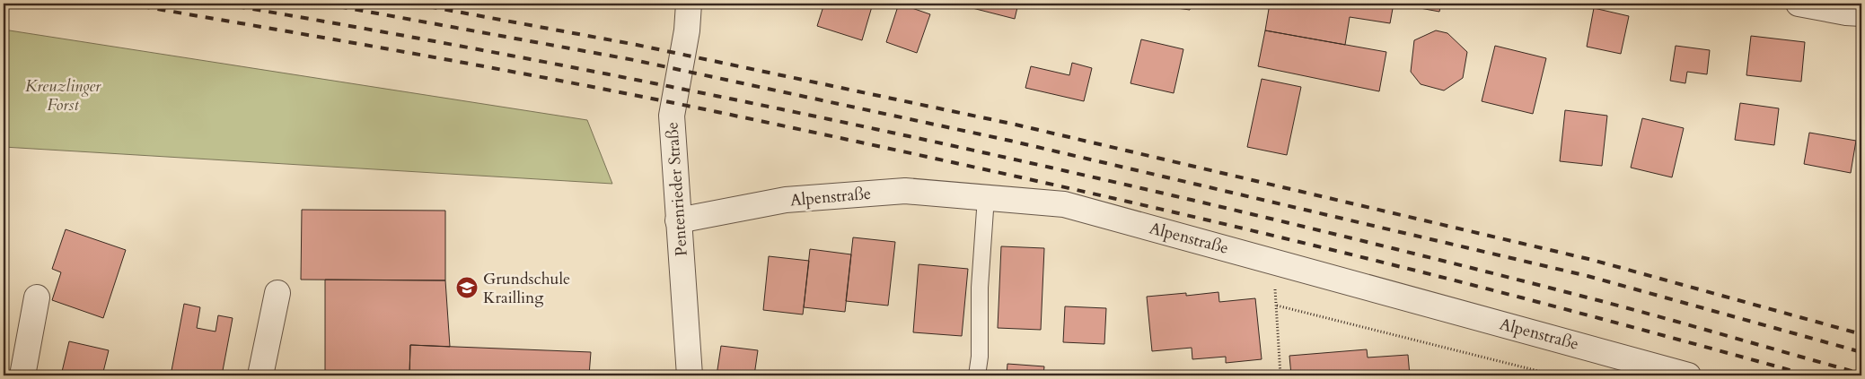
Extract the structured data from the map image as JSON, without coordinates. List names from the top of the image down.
{
  "streets": {
    "street": ["Pentenrieder Straße", "Alpenstraße"]
  },
  "crossings": [
    ["Pentenrieder Straße", "Alpenstraße"]
  ],
  "parks": ["Kreuzlinger Forst"],
  "places": {
    "school or university": ["Grundschule Krailling"]
  }
}
